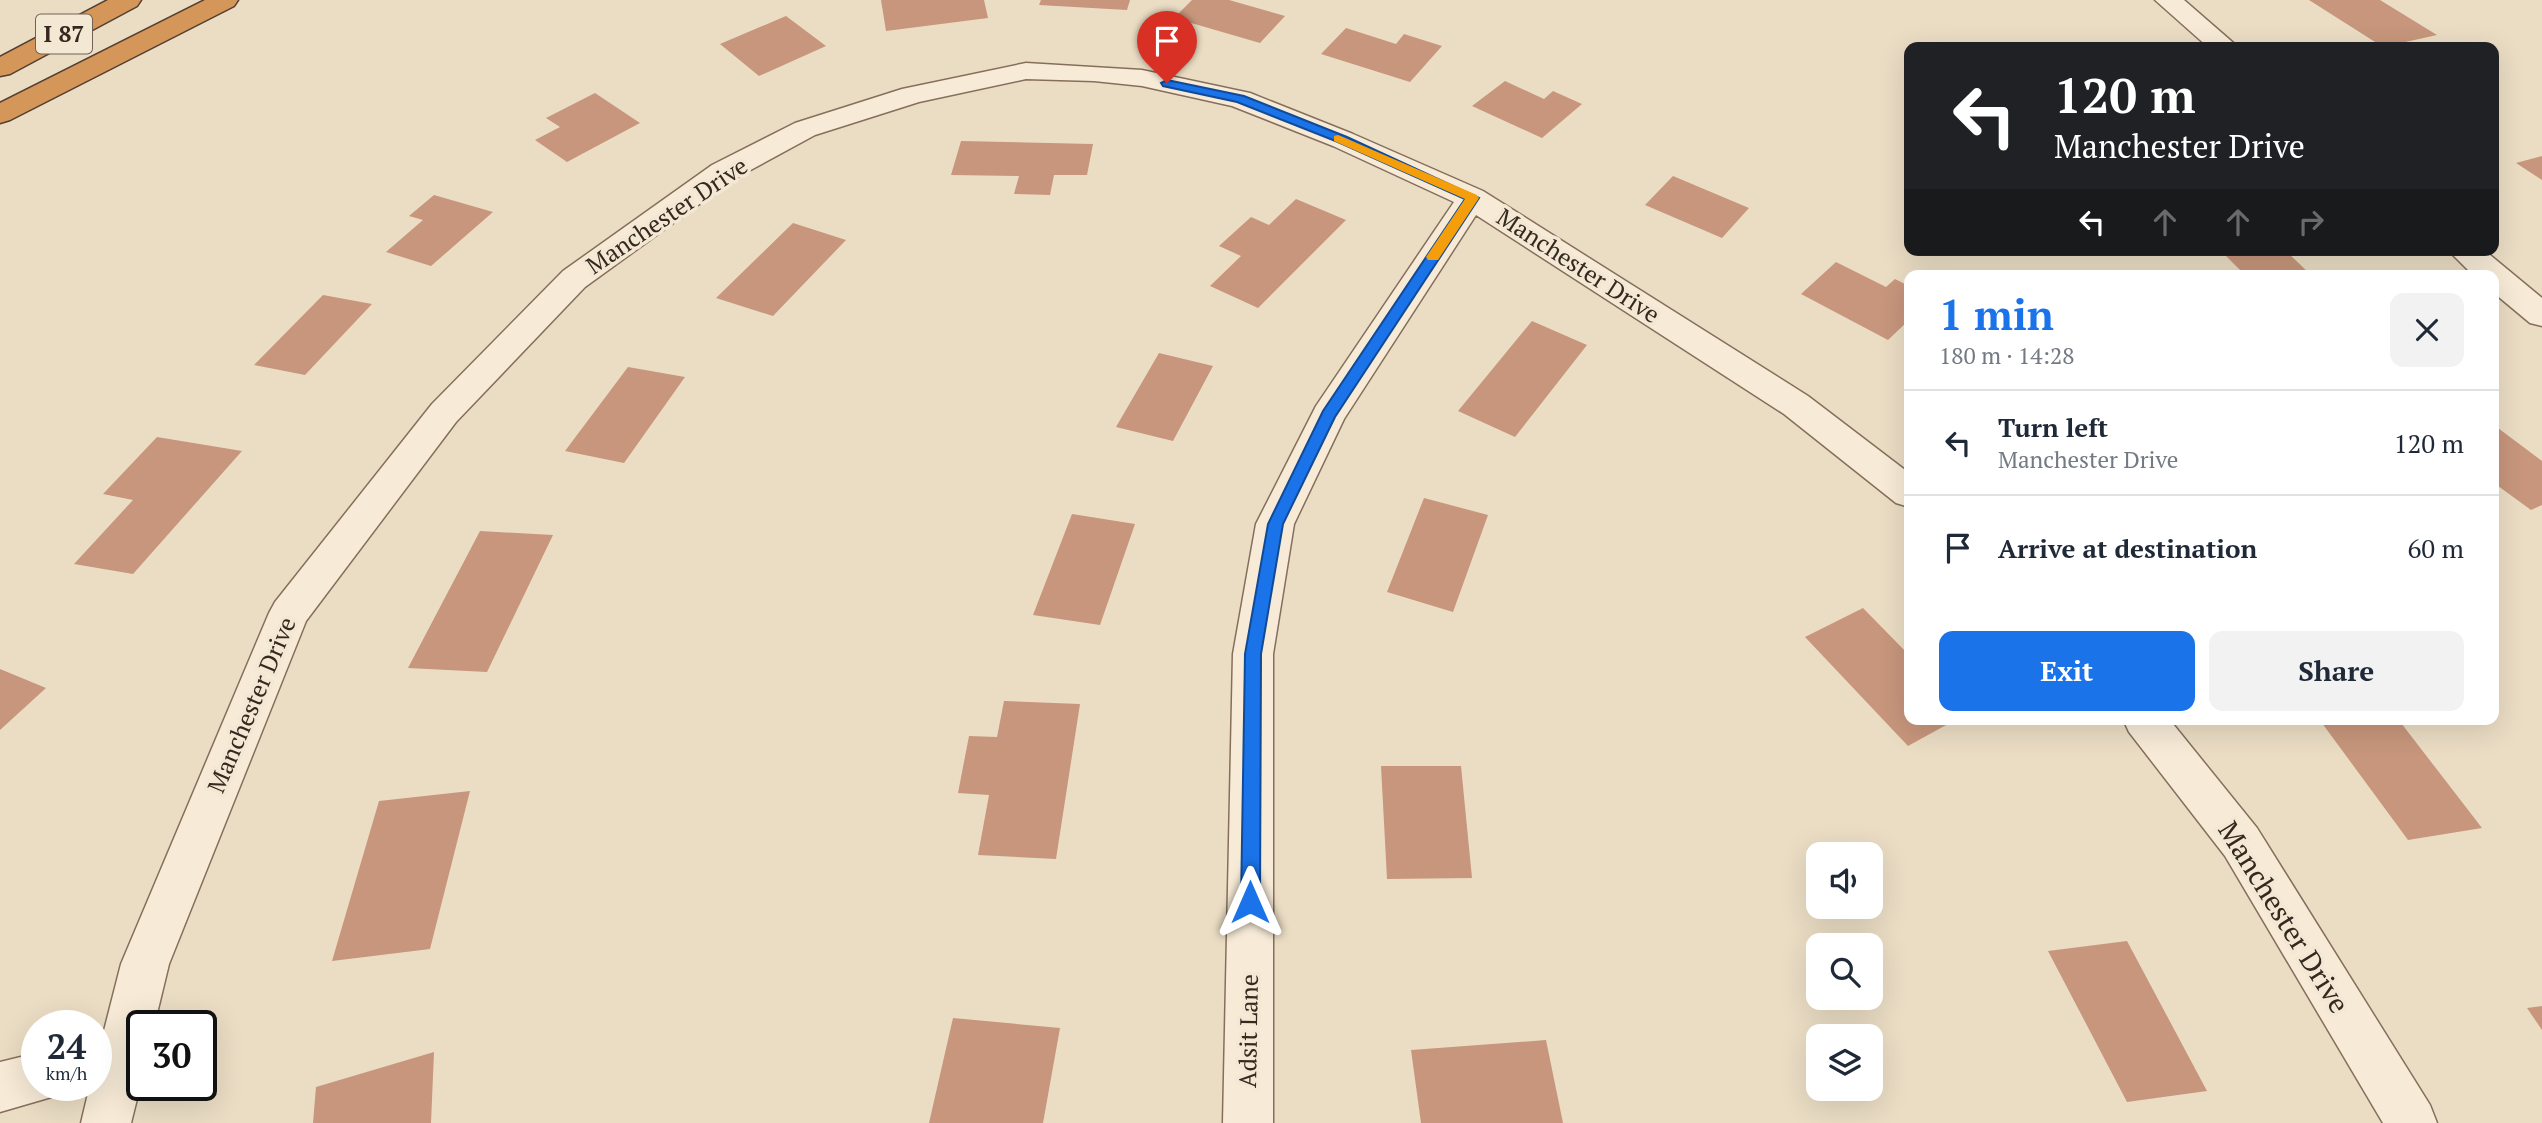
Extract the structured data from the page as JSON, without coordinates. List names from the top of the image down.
{
  "streets": {
    "highway": ["I 87"],
    "street": ["Manchester Drive", "Adsit Lane"]
  },
  "crossings": [
    ["Manchester Drive", "Adsit Lane"]
  ],
  "page": {
    "turn": ["120 m", "Manchester Drive"],
    "heading": ["1 min", "180 m · 14:28"],
    "list": [
      {
        "name": "Turn left",
        "note": "Manchester Drive",
        "value": "120 m"
      },
      {
        "name": "Arrive at destination",
        "value": "60 m"
      }
    ],
    "buttons": ["Exit", "Share"],
    "speed": "24 km/h",
    "limit": "30"
  }
}
